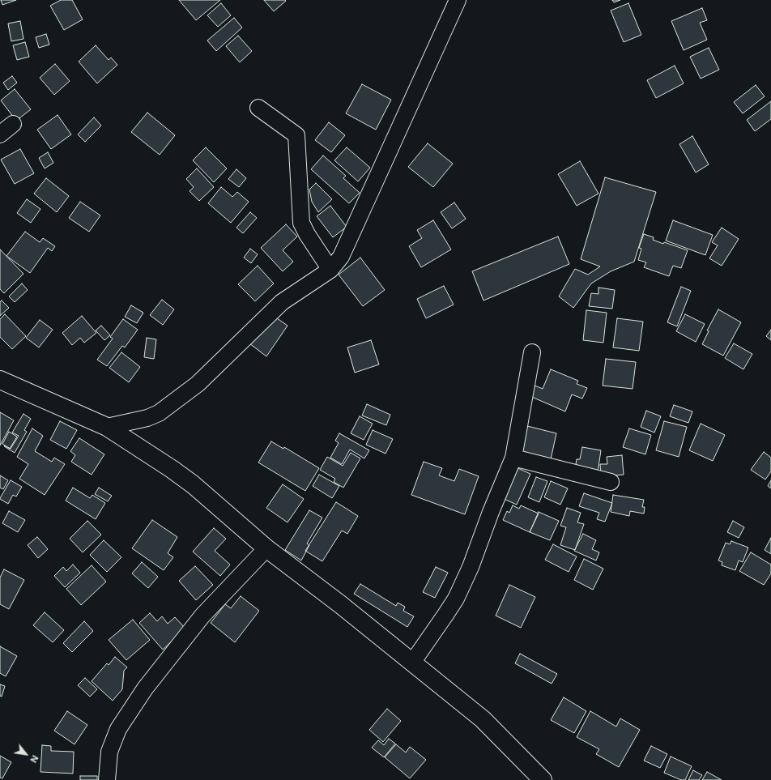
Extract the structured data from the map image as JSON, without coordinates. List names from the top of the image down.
{
  "north": "bottom right"
}
